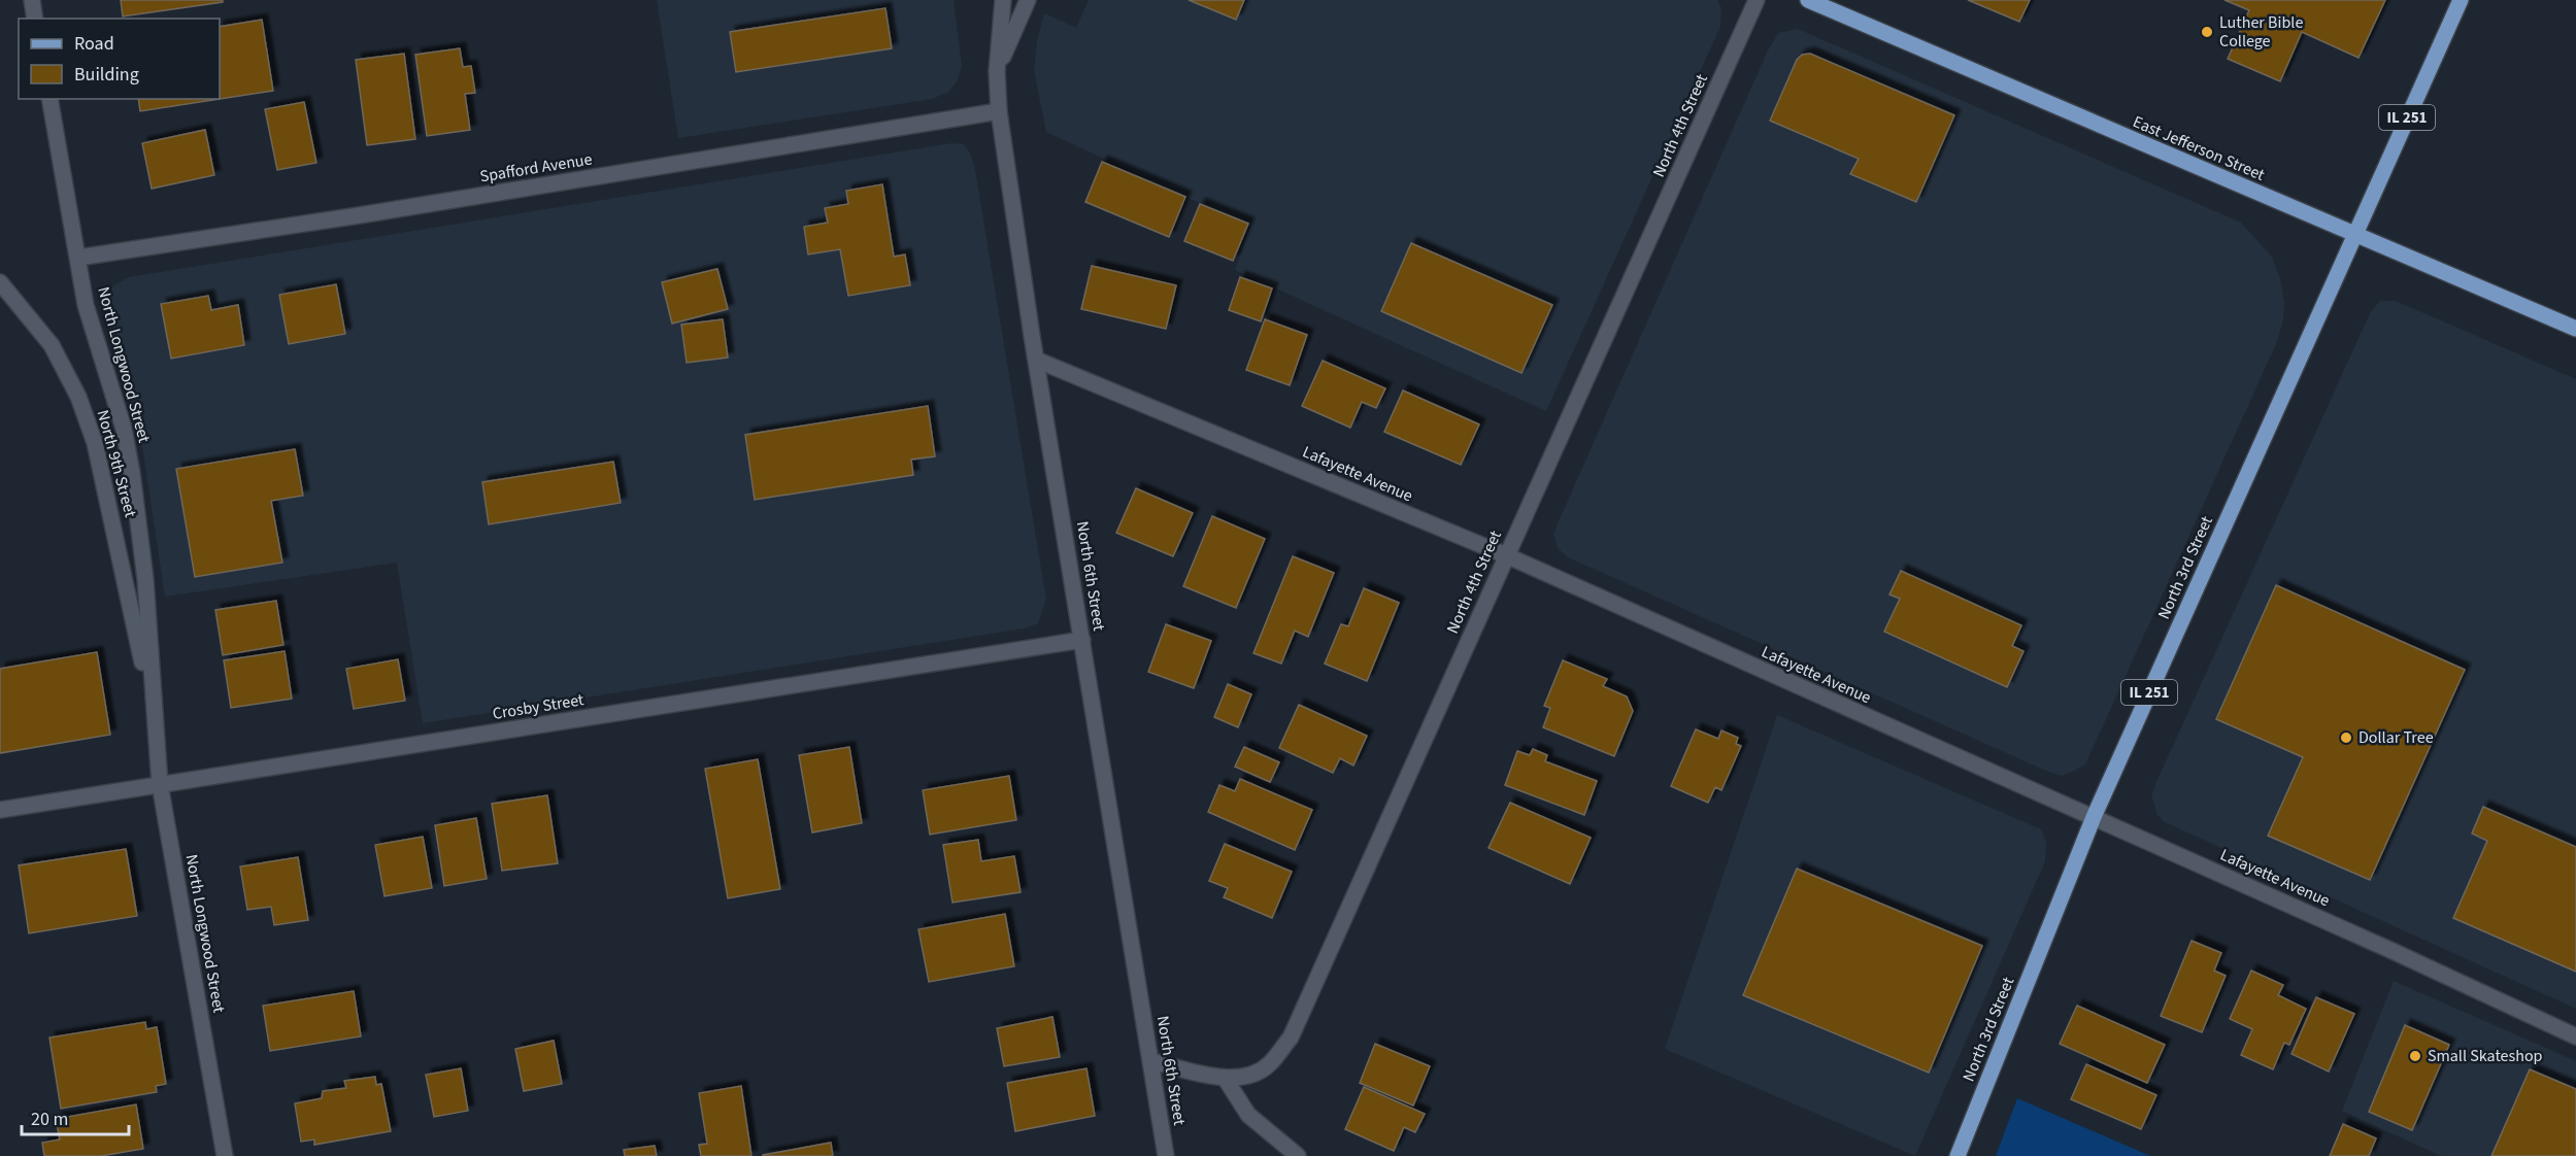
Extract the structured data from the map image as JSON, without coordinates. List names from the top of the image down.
{
  "streets": {
    "main road": ["IL 251", "East Jefferson Street", "North 3rd Street"],
    "street": [
      "North 4th Street",
      "Spafford Avenue",
      "North Longwood Street",
      "North 9th Street",
      "Lafayette Avenue",
      "North 6th Street",
      "Crosby Street"
    ]
  },
  "crossings": [
    ["North 4th Street", "Lafayette Avenue"],
    ["North 4th Street", "North 6th Street"],
    ["East Jefferson Street", "North 3rd Street"],
    ["Spafford Avenue", "North Longwood Street"],
    ["Spafford Avenue", "North 6th Street"],
    ["North Longwood Street", "North 9th Street"],
    ["North Longwood Street", "Crosby Street"],
    ["Lafayette Avenue", "North 3rd Street"],
    ["Lafayette Avenue", "North 6th Street"],
    ["North 6th Street", "Crosby Street"]
  ],
  "places": ["Luther Bible College", "Dollar Tree", "Small Skateshop"],
  "legend": ["Road", "Building"],
  "scale_bar": "20 m"
}
